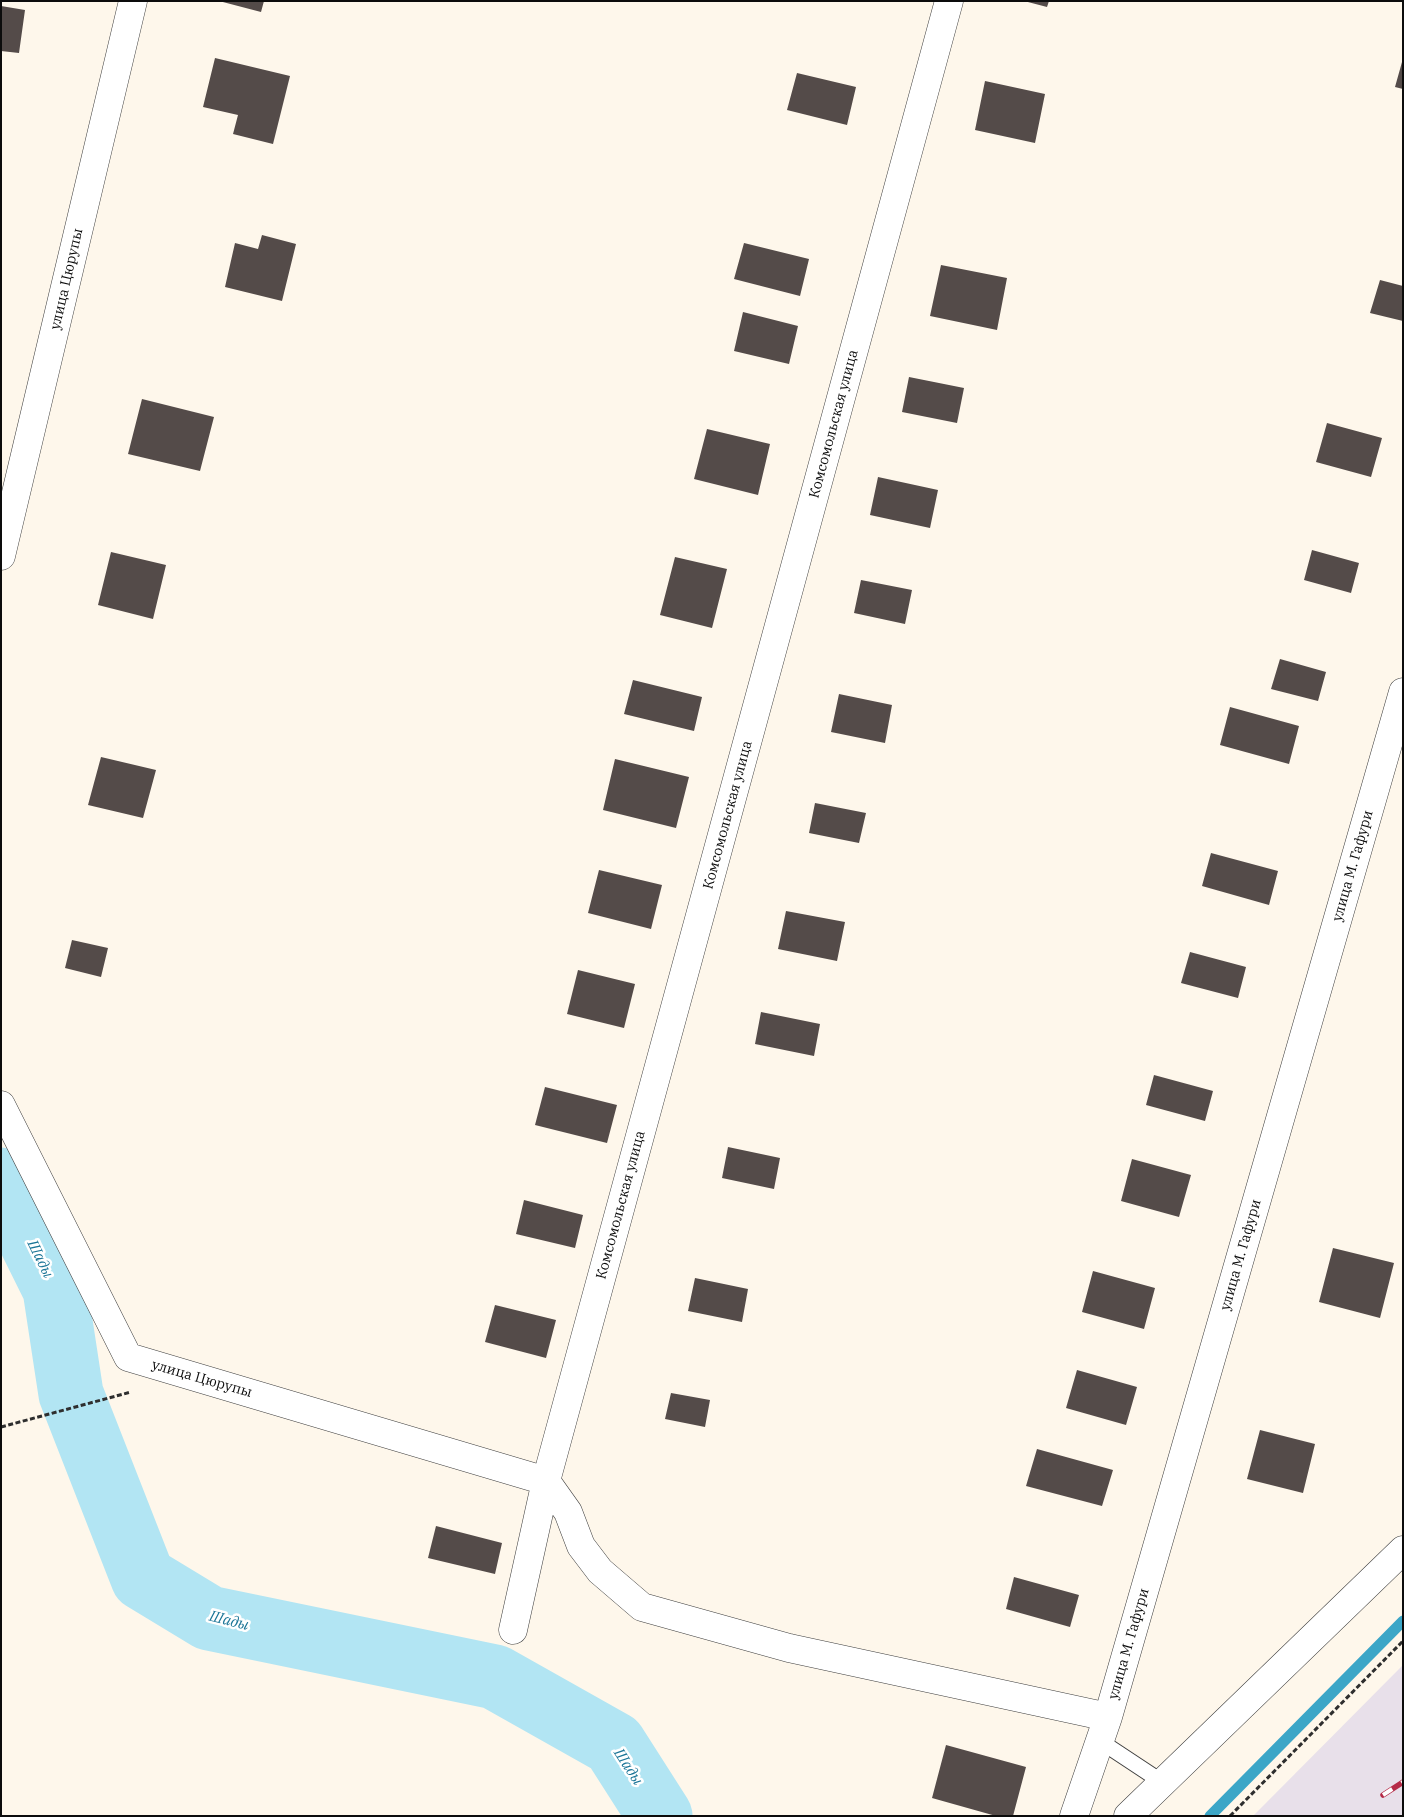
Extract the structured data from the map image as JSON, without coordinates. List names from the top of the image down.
{
  "streets": {
    "street": ["улица Цюрупы", "Комсомольская улица", "улица М. Гафури"]
  },
  "crossings": [
    ["улица Цюрупы", "Комсомольская улица"]
  ],
  "water": ["Шады"]
}
